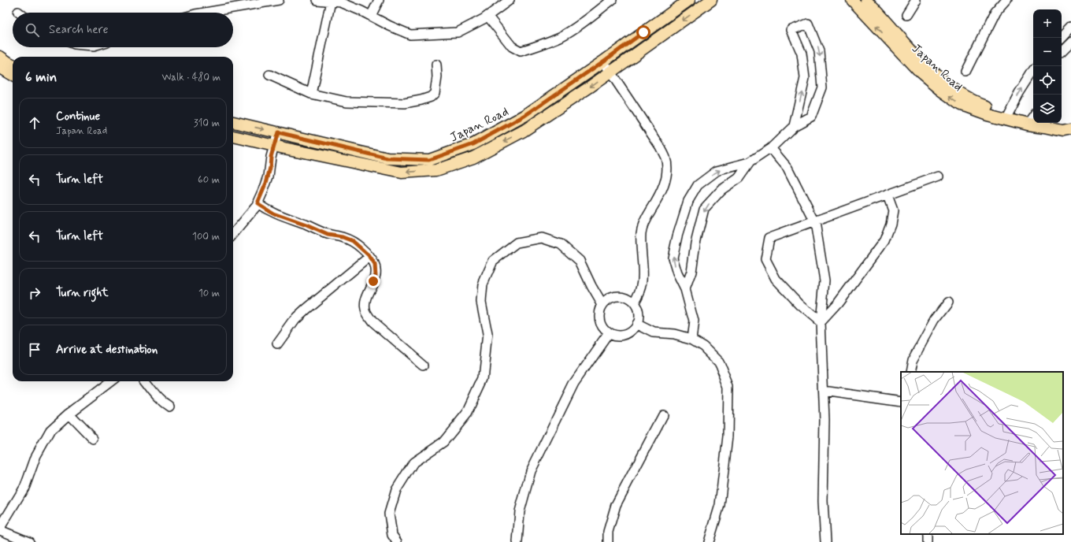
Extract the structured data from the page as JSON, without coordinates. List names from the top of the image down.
{
  "streets": {
    "main road": ["Japan Road"]
  },
  "page": {
    "map_buttons": ["+", "−"],
    "search": "Search here",
    "heading": ["6 min", "Walk · 480 m"],
    "list": [
      ["Continue", "Japan Road", "310 m"],
      ["Turn left", "60 m"],
      ["Turn left", "100 m"],
      ["Turn right", "10 m"],
      "Arrive at destination"
    ]
  }
}
